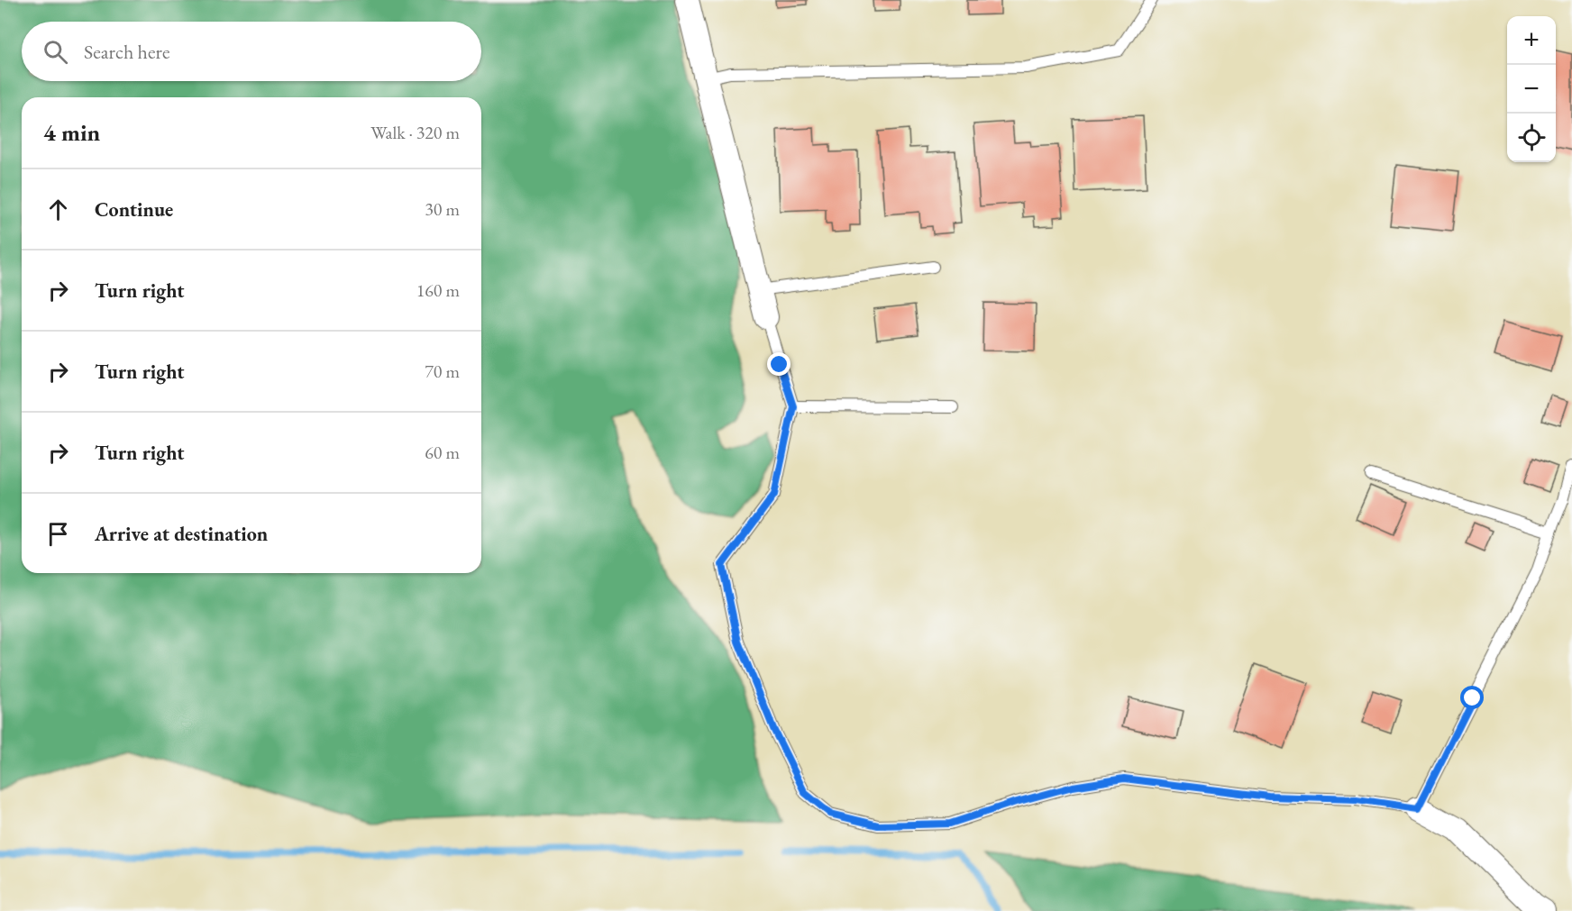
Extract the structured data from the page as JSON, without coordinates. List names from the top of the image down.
{
  "page": {
    "map_buttons": ["+", "−"],
    "search": "Search here",
    "heading": ["4 min", "Walk · 320 m"],
    "list": [
      ["Continue", "30 m"],
      ["Turn right", "160 m"],
      ["Turn right", "70 m"],
      ["Turn right", "60 m"],
      "Arrive at destination"
    ]
  }
}
